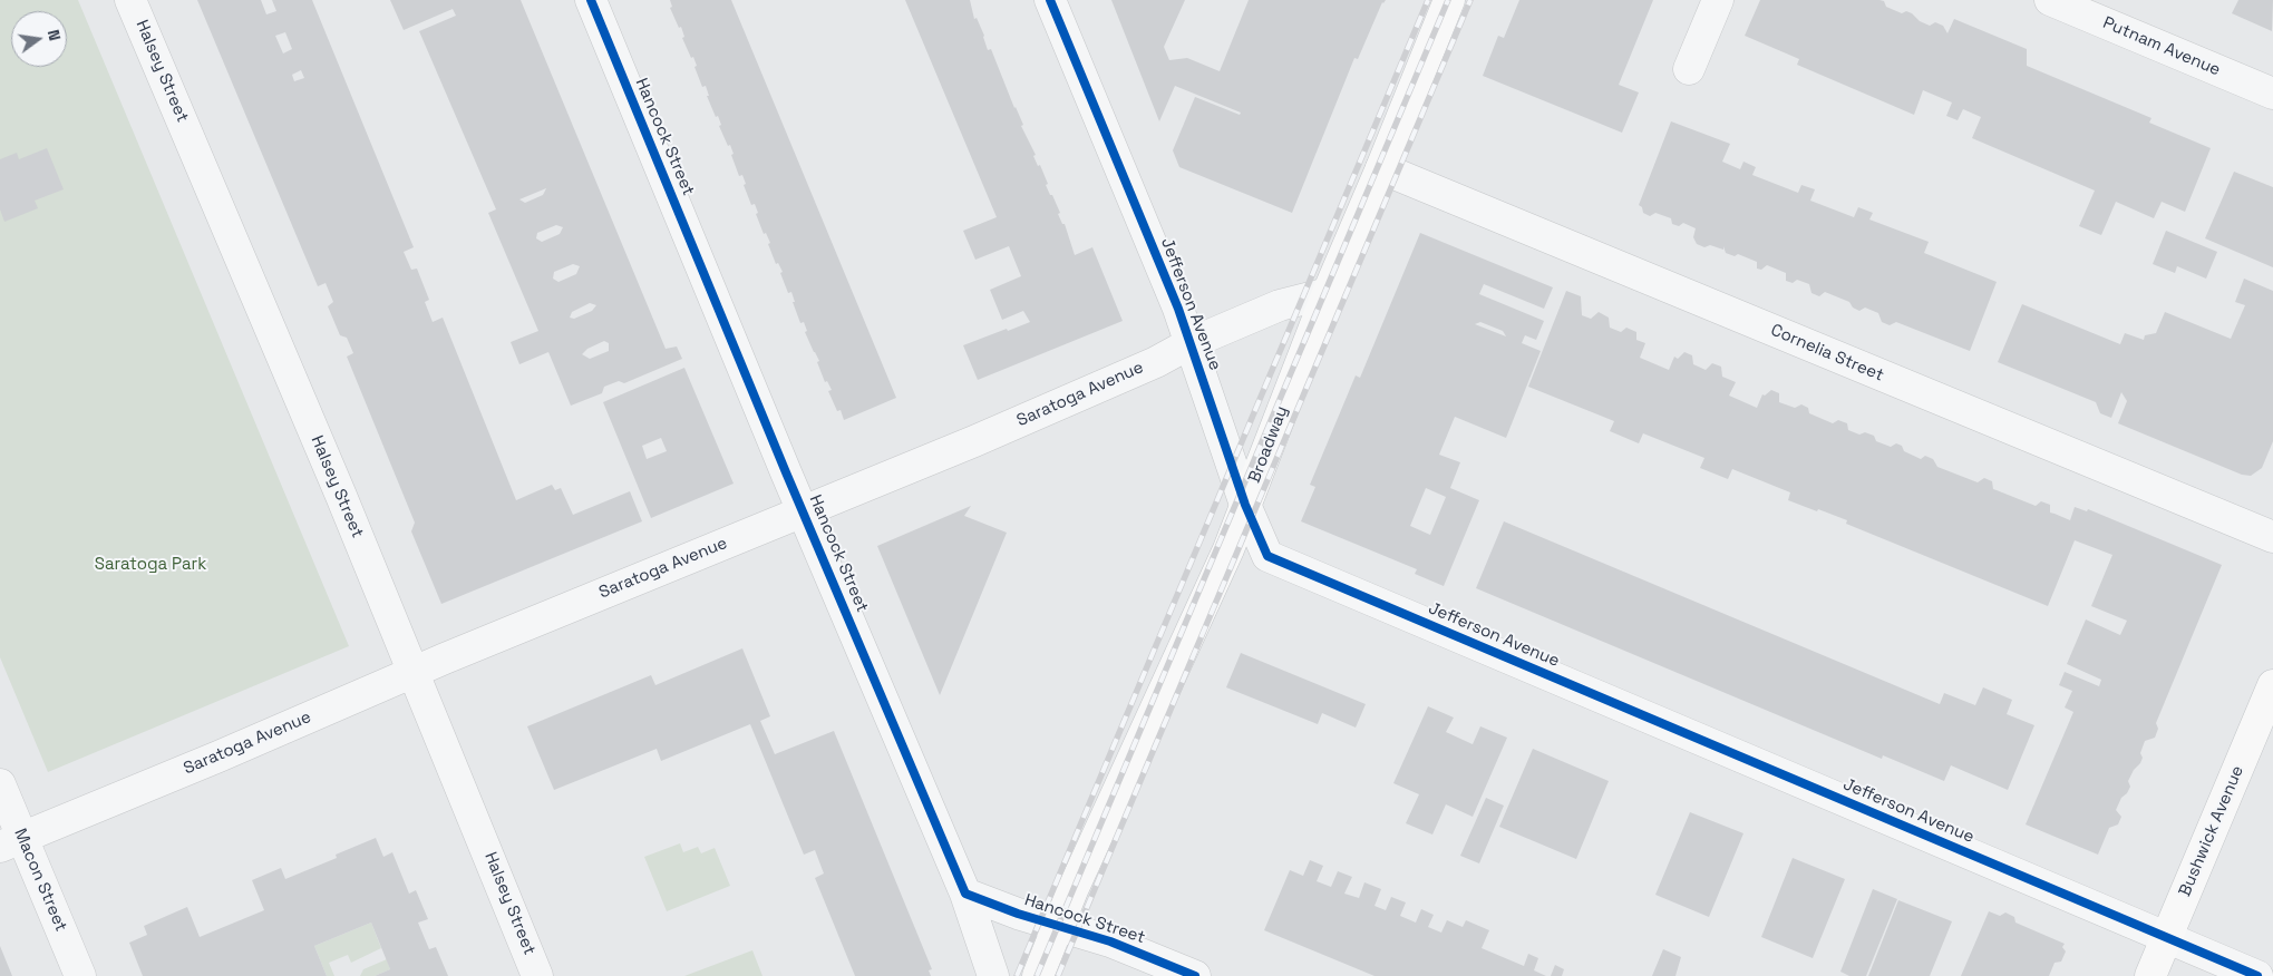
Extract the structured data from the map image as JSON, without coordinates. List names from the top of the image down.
{
  "streets": {
    "main road": ["Broadway", "Bushwick Avenue"],
    "street": [
      "Putnam Avenue",
      "Halsey Street",
      "Hancock Street",
      "Jefferson Avenue",
      "Cornelia Street",
      "Saratoga Avenue",
      "Macon Street"
    ]
  },
  "crossings": [
    ["Halsey Street", "Saratoga Avenue"],
    ["Hancock Street", "Saratoga Avenue"],
    ["Hancock Street", "Broadway"],
    ["Jefferson Avenue", "Saratoga Avenue"],
    ["Jefferson Avenue", "Broadway"],
    ["Jefferson Avenue", "Bushwick Avenue"],
    ["Cornelia Street", "Broadway"],
    ["Saratoga Avenue", "Broadway"],
    ["Saratoga Avenue", "Macon Street"]
  ],
  "parks": ["Saratoga Park"],
  "north": "right"
}
